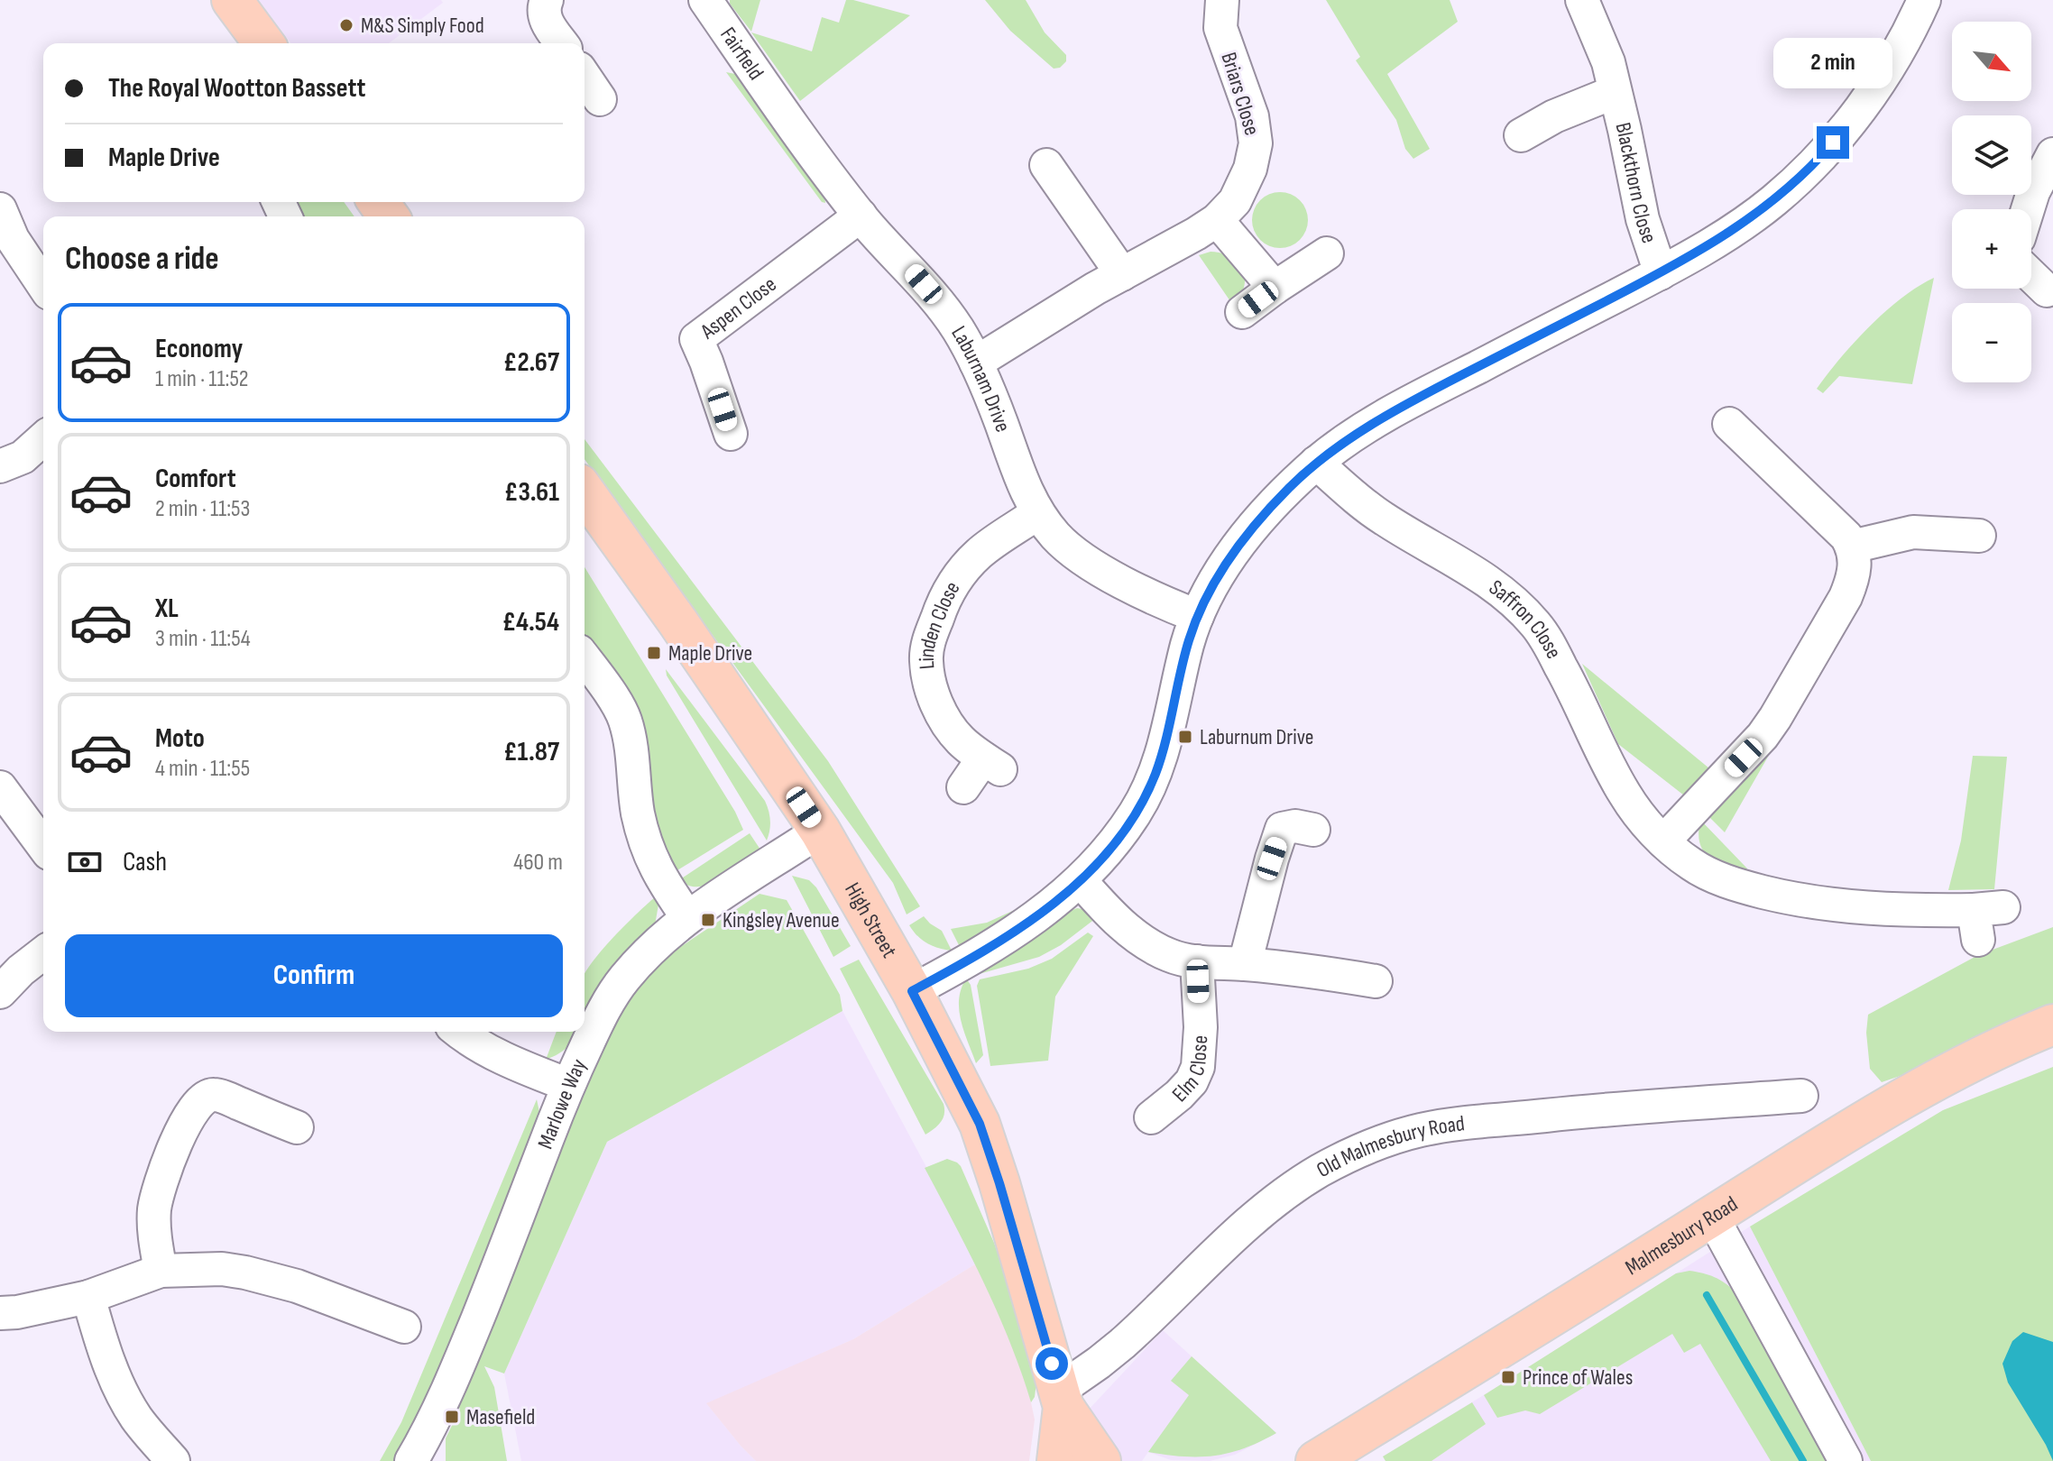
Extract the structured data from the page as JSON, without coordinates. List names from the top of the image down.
{
  "streets": {
    "main road": ["High Street", "Malmesbury Road"],
    "street": [
      "Fairfield",
      "Briars Close",
      "Blackthorn Close",
      "Aspen Close",
      "Laburnam Drive",
      "Saffron Close",
      "Linden Close",
      "Elm Close",
      "Marlowe Way",
      "Old Malmesbury Road"
    ]
  },
  "crossings": [
    ["Fairfield", "Laburnam Drive"],
    ["Briars Close", "Laburnam Drive"],
    ["Aspen Close", "Laburnam Drive"],
    ["Laburnam Drive", "Linden Close"],
    ["High Street", "Marlowe Way"],
    ["High Street", "Old Malmesbury Road"]
  ],
  "places": {
    "other": ["M&S Simply Food"],
    "transit": [
      "Maple Drive",
      "Laburnum Drive",
      "Kingsley Avenue",
      "Prince of Wales",
      "Masefield"
    ]
  },
  "north": "bottom right",
  "page": {
    "map_buttons": ["+", "−"],
    "bubble": "2 min",
    "banner": ["The Royal Wootton Bassett", "Maple Drive"],
    "heading": "Choose a ride",
    "list": [
      {
        "name": "Economy",
        "note": "1 min · 11:52",
        "value": "£2.67"
      },
      {
        "name": "Comfort",
        "note": "2 min · 11:53",
        "value": "£3.61"
      },
      {
        "name": "XL",
        "note": "3 min · 11:54",
        "value": "£4.54"
      },
      {
        "name": "Moto",
        "note": "4 min · 11:55",
        "value": "£1.87"
      }
    ],
    "pay": ["Cash", "460 m"],
    "buttons": "Confirm"
  }
}
